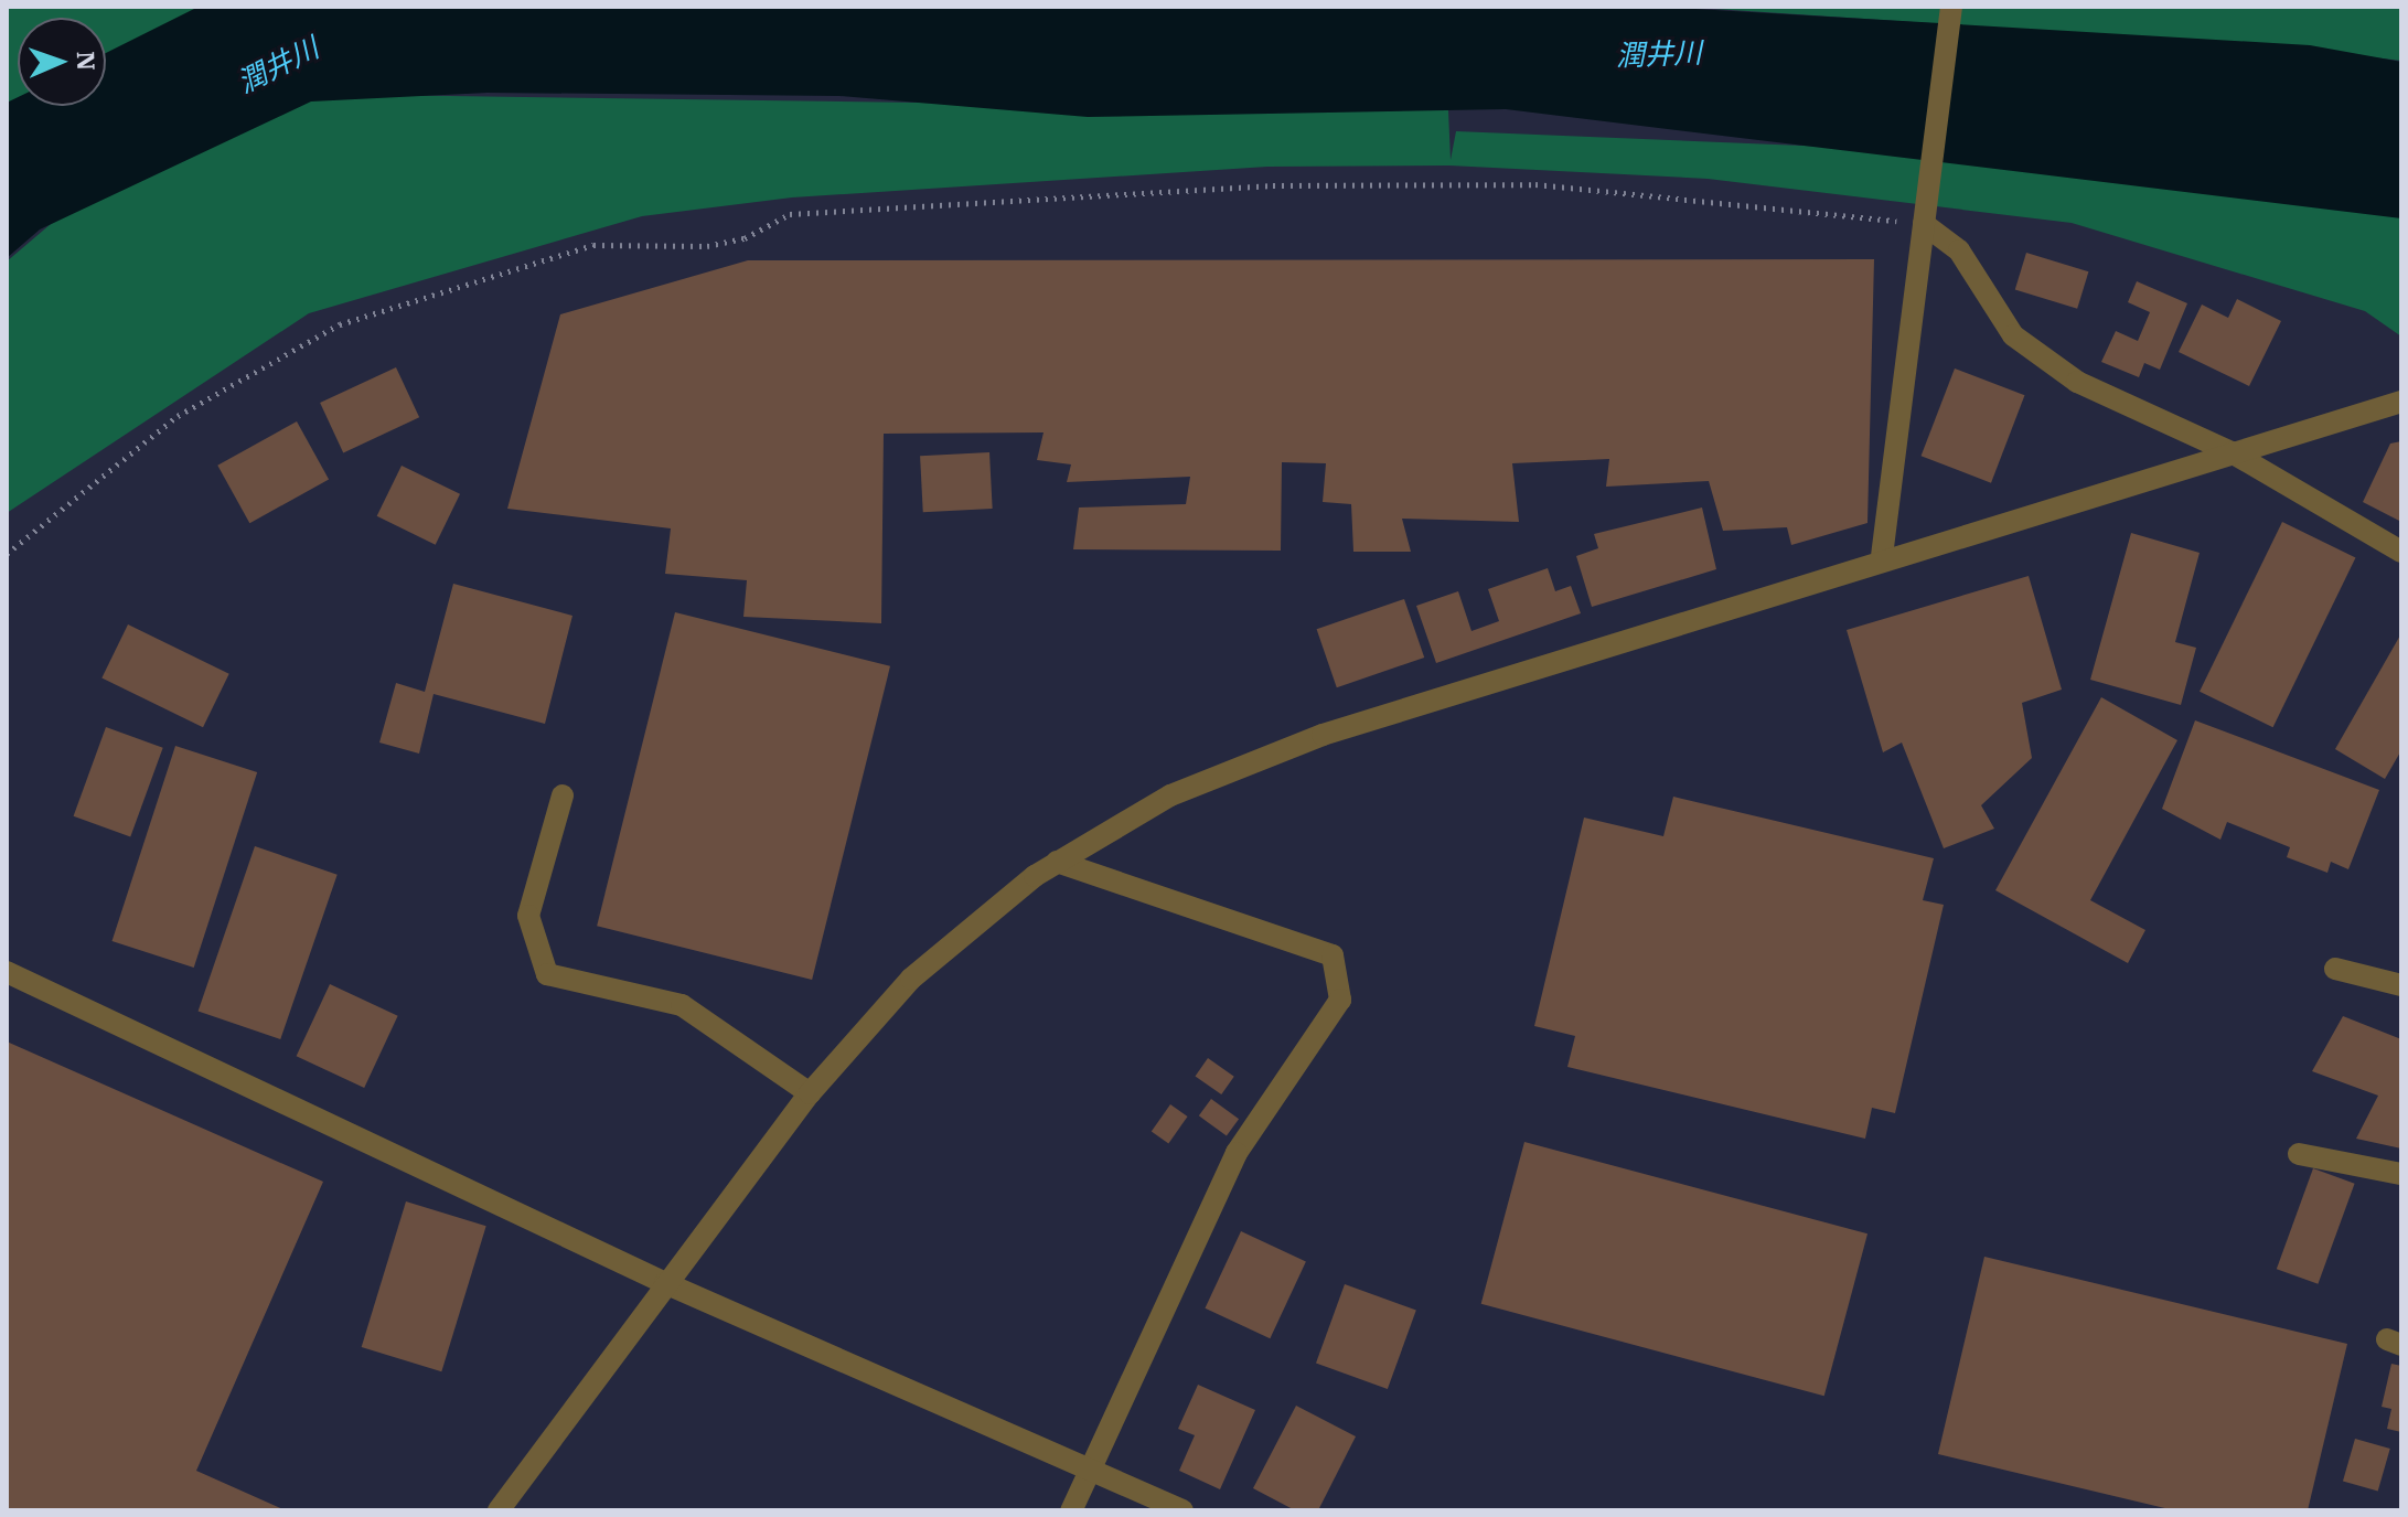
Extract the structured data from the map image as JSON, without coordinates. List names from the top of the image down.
{
  "water": ["潤井川"],
  "north": "right"
}
